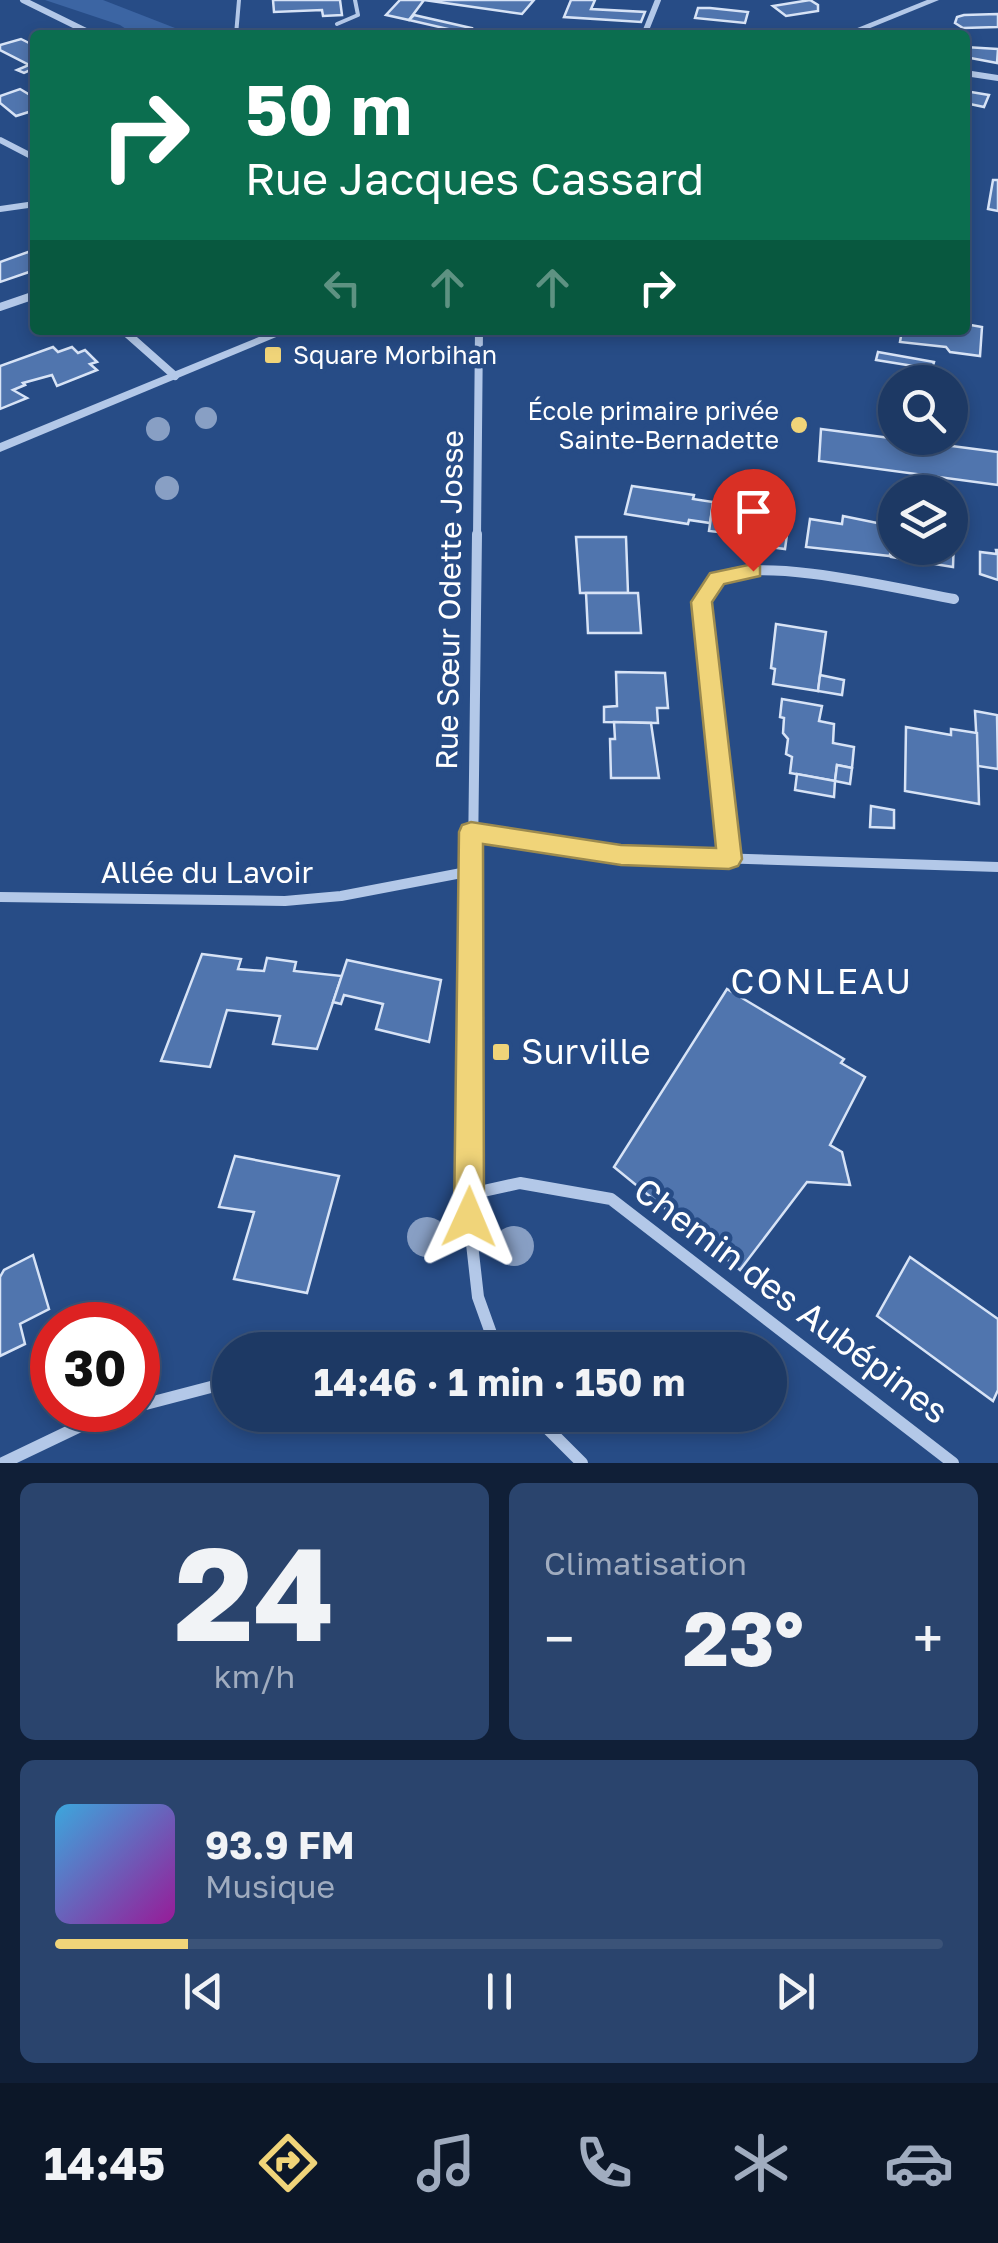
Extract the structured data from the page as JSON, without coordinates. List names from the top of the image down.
{
  "streets": {
    "street": ["Rue Sœur Odette Josse", "Allée du Lavoir", "Chemin des Aubépines"]
  },
  "crossings": [
    ["Rue Sœur Odette Josse", "Allée du Lavoir"],
    ["Rue Sœur Odette Josse", "Chemin des Aubépines"]
  ],
  "districts": ["CONLEAU"],
  "places": {
    "transit": ["Square Morbihan", "Surville"],
    "other": ["École primaire privée Sainte-Bernadette"]
  },
  "page": {
    "turn": ["50 m", "Rue Jacques Cassard"],
    "limit": "30",
    "trip": "14:46 · 1 min · 150 m",
    "tile": [
      ["24", "km/h"],
      "Climatisation"
    ],
    "heat": ["−", "23°", "+"],
    "song": ["93.9 FM", "Musique"],
    "tabs": "14:45"
  }
}
